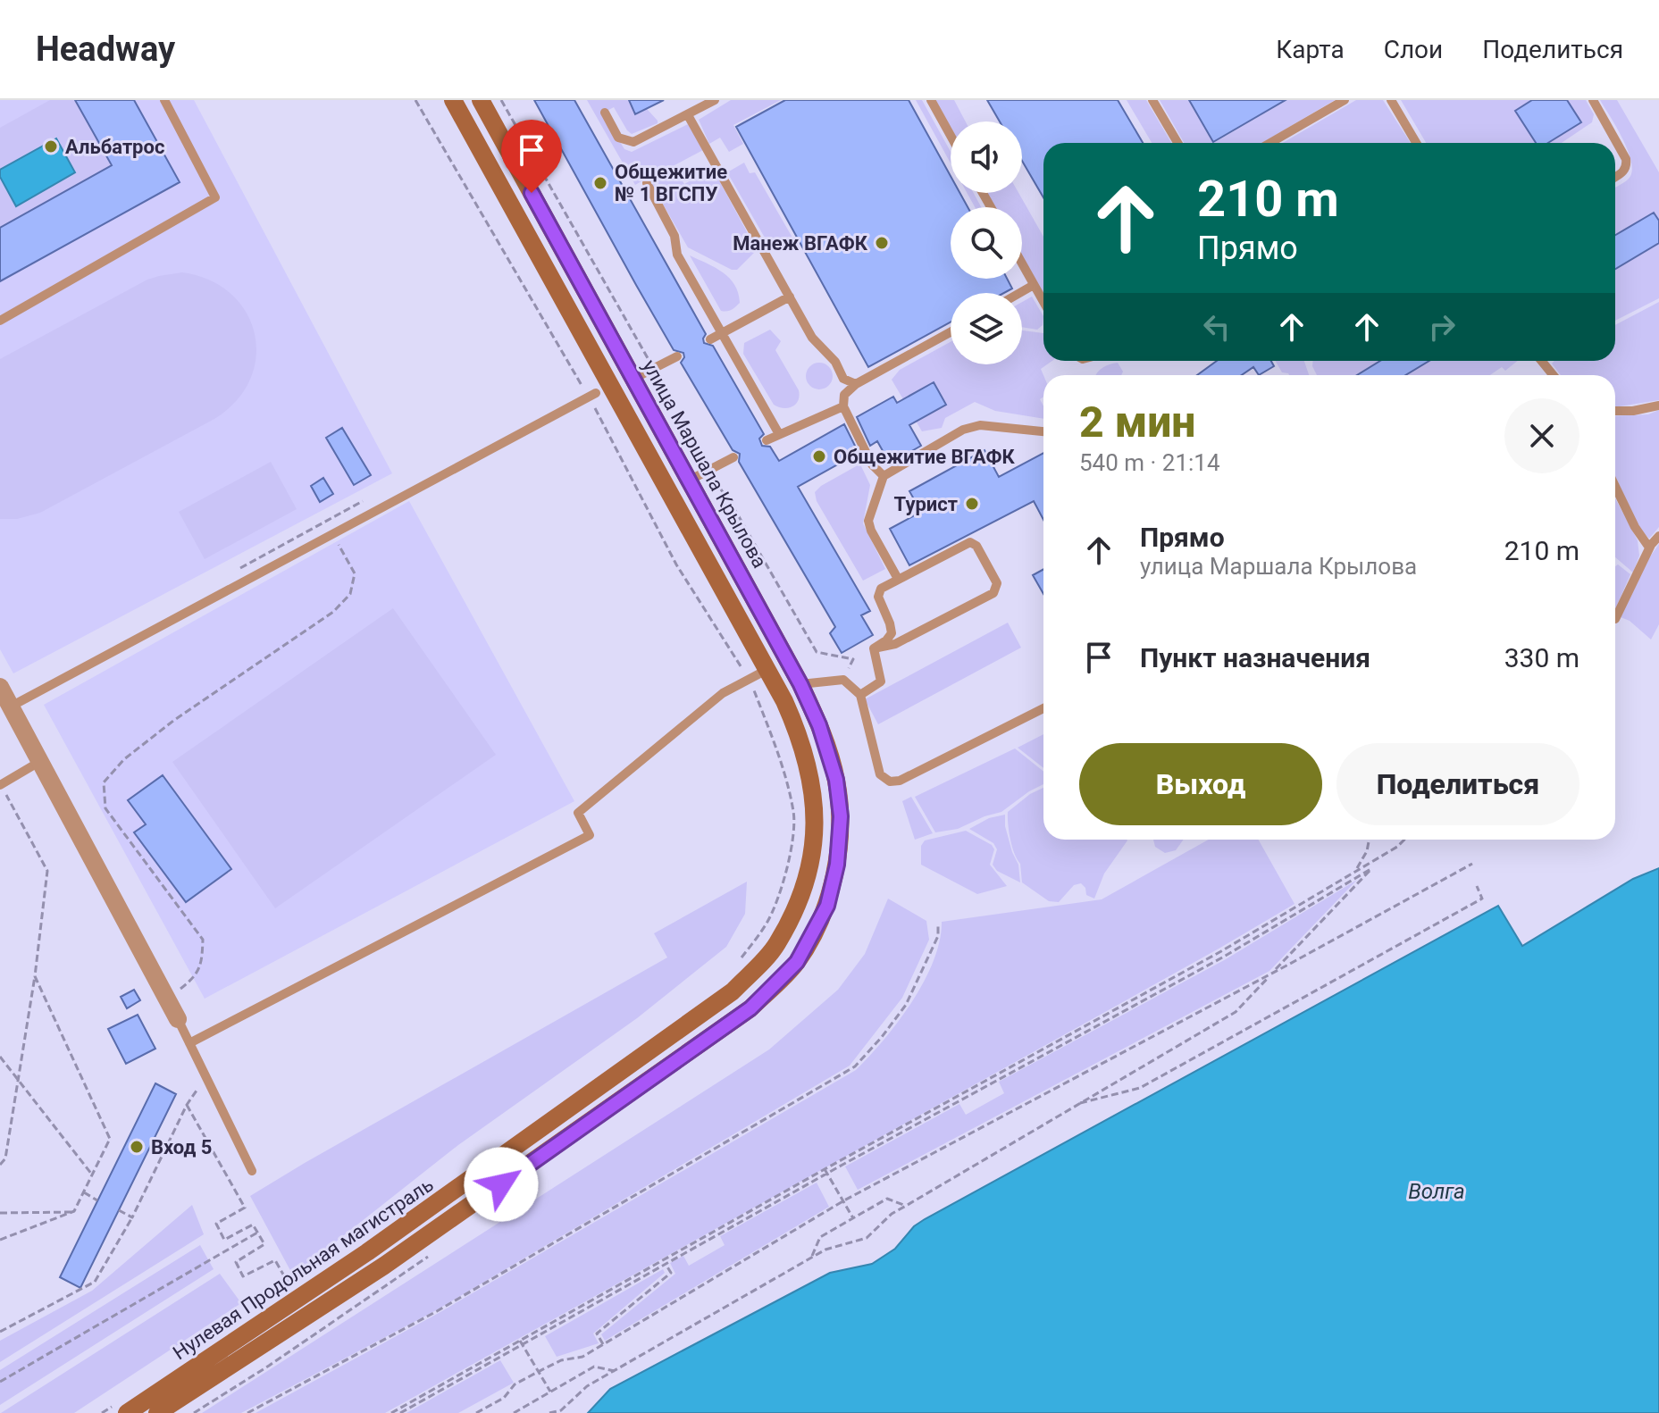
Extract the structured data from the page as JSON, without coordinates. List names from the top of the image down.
{
  "streets": {
    "main road": ["улица Маршала Крылова", "Нулевая Продольная магистраль"]
  },
  "crossings": [
    ["улица Маршала Крылова", "Нулевая Продольная магистраль"]
  ],
  "water": ["Волга"],
  "places": [
    "Альбатрос",
    "Общежитие № 1 ВГСПУ",
    "Манеж ВГАФК",
    "Общежитие ВГАФК",
    "Турист",
    "Вход 5"
  ],
  "page": {
    "header": "Headway",
    "nav": ["Карта", "Слои", "Поделиться"],
    "turn": ["210 m", "Прямо"],
    "heading": ["2 мин", "540 m · 21:14"],
    "list": [
      {
        "name": "Прямо",
        "note": "улица Маршала Крылова",
        "value": "210 m"
      },
      {
        "name": "Пункт назначения",
        "value": "330 m"
      }
    ],
    "buttons": ["Выход", "Поделиться"]
  }
}
